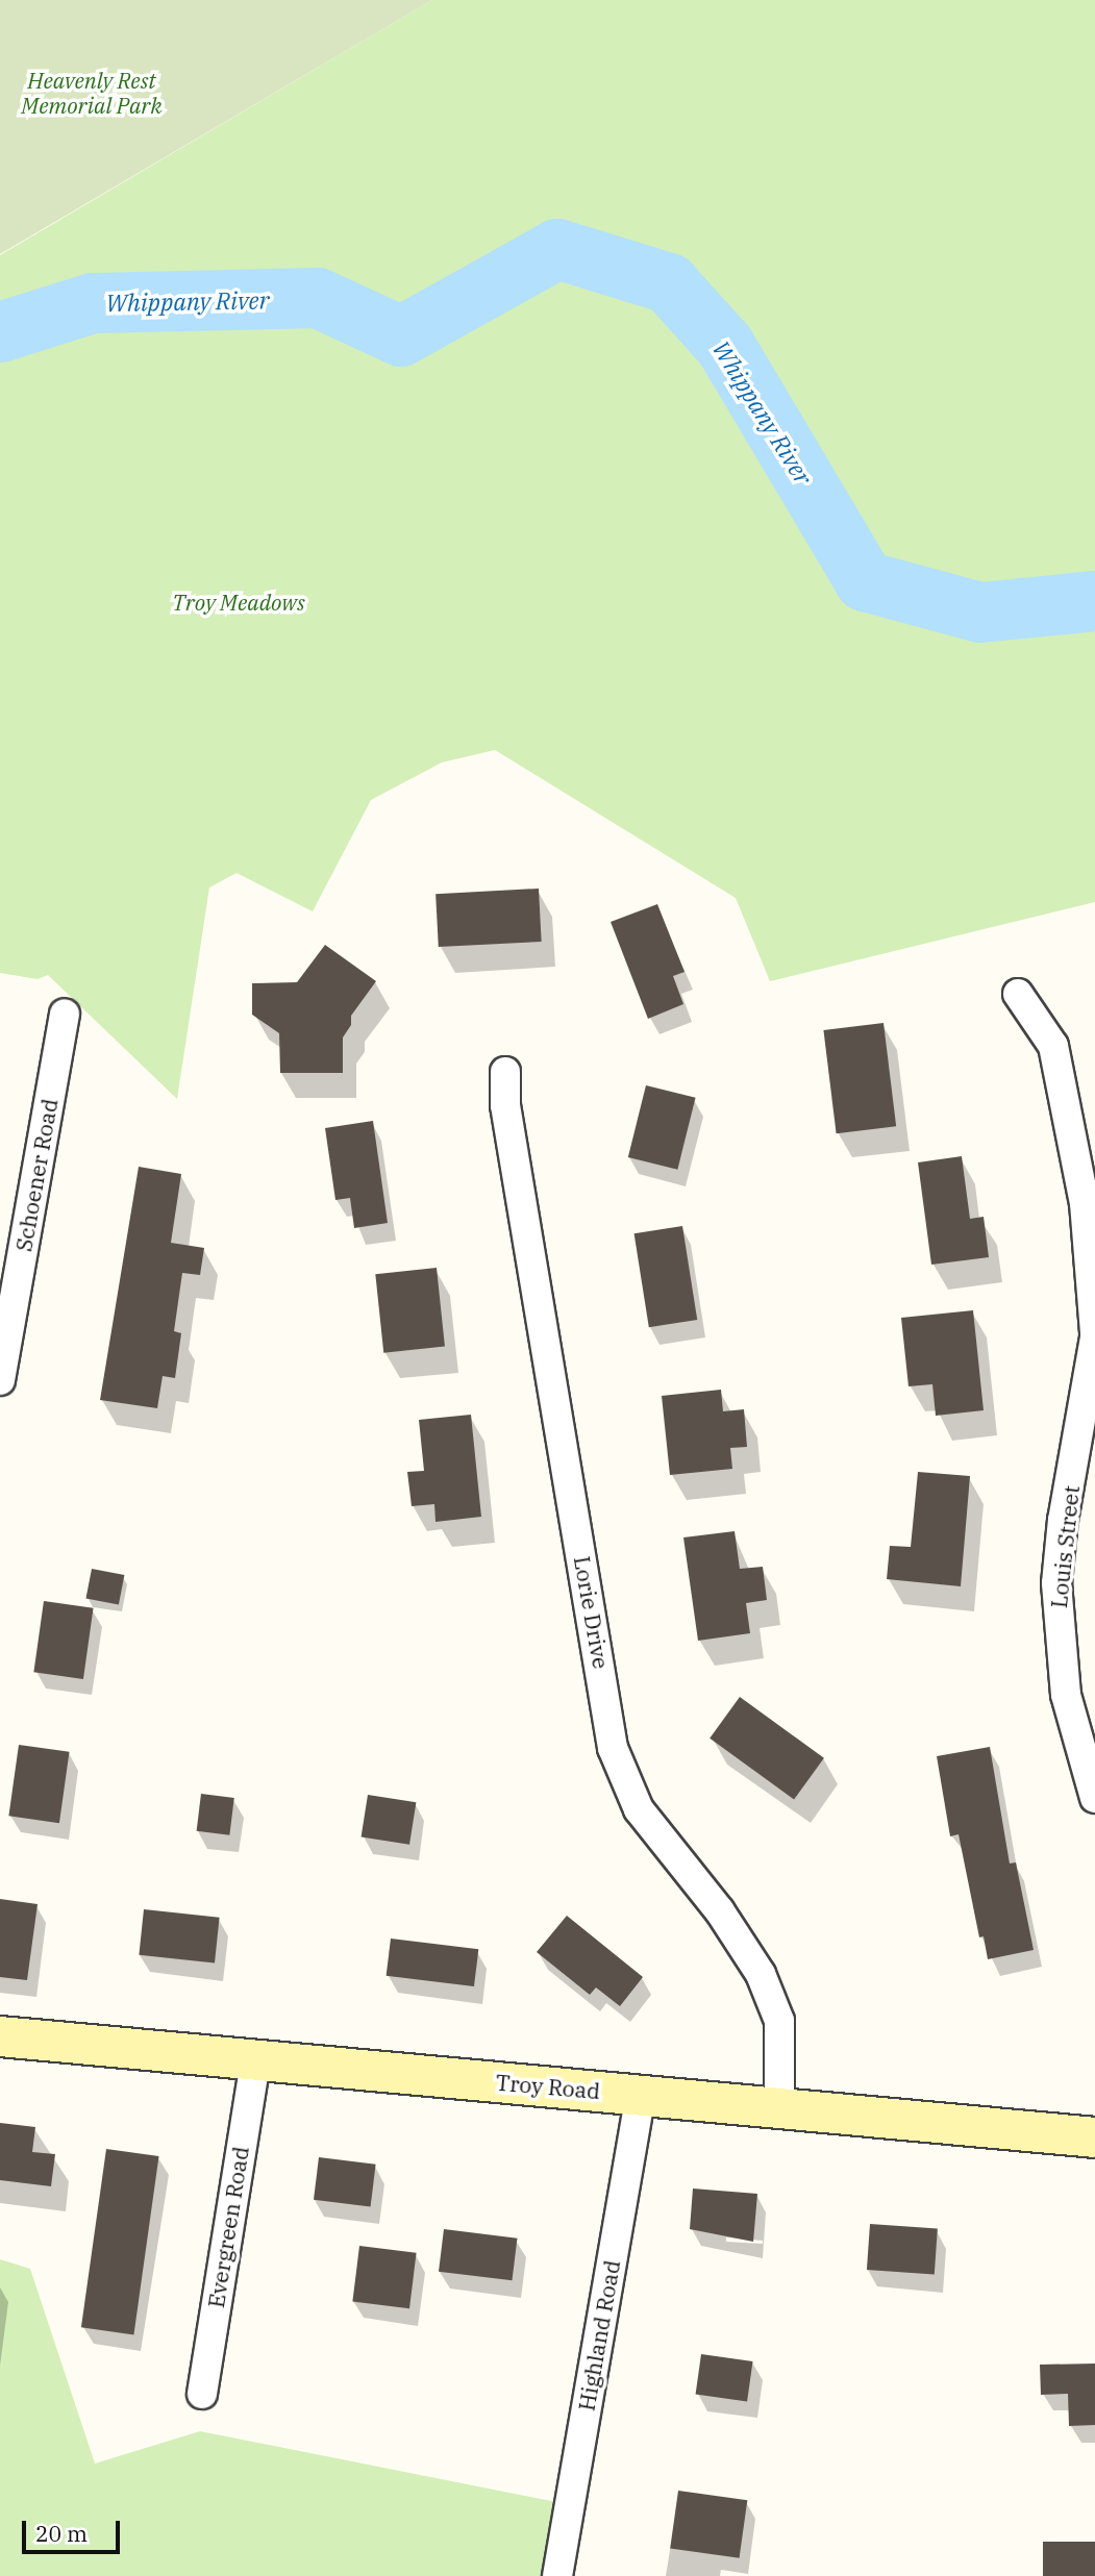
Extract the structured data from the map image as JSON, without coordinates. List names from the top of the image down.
{
  "streets": {
    "street": [
      "Schoener Road",
      "Louis Street",
      "Lorie Drive",
      "Troy Road",
      "Evergreen Road",
      "Highland Road"
    ]
  },
  "crossings": [
    ["Lorie Drive", "Troy Road"],
    ["Troy Road", "Evergreen Road"],
    ["Troy Road", "Highland Road"]
  ],
  "water": ["Whippany River"],
  "parks": ["Heavenly Rest Memorial Park", "Troy Meadows"],
  "scale_bar": "20 m"
}
